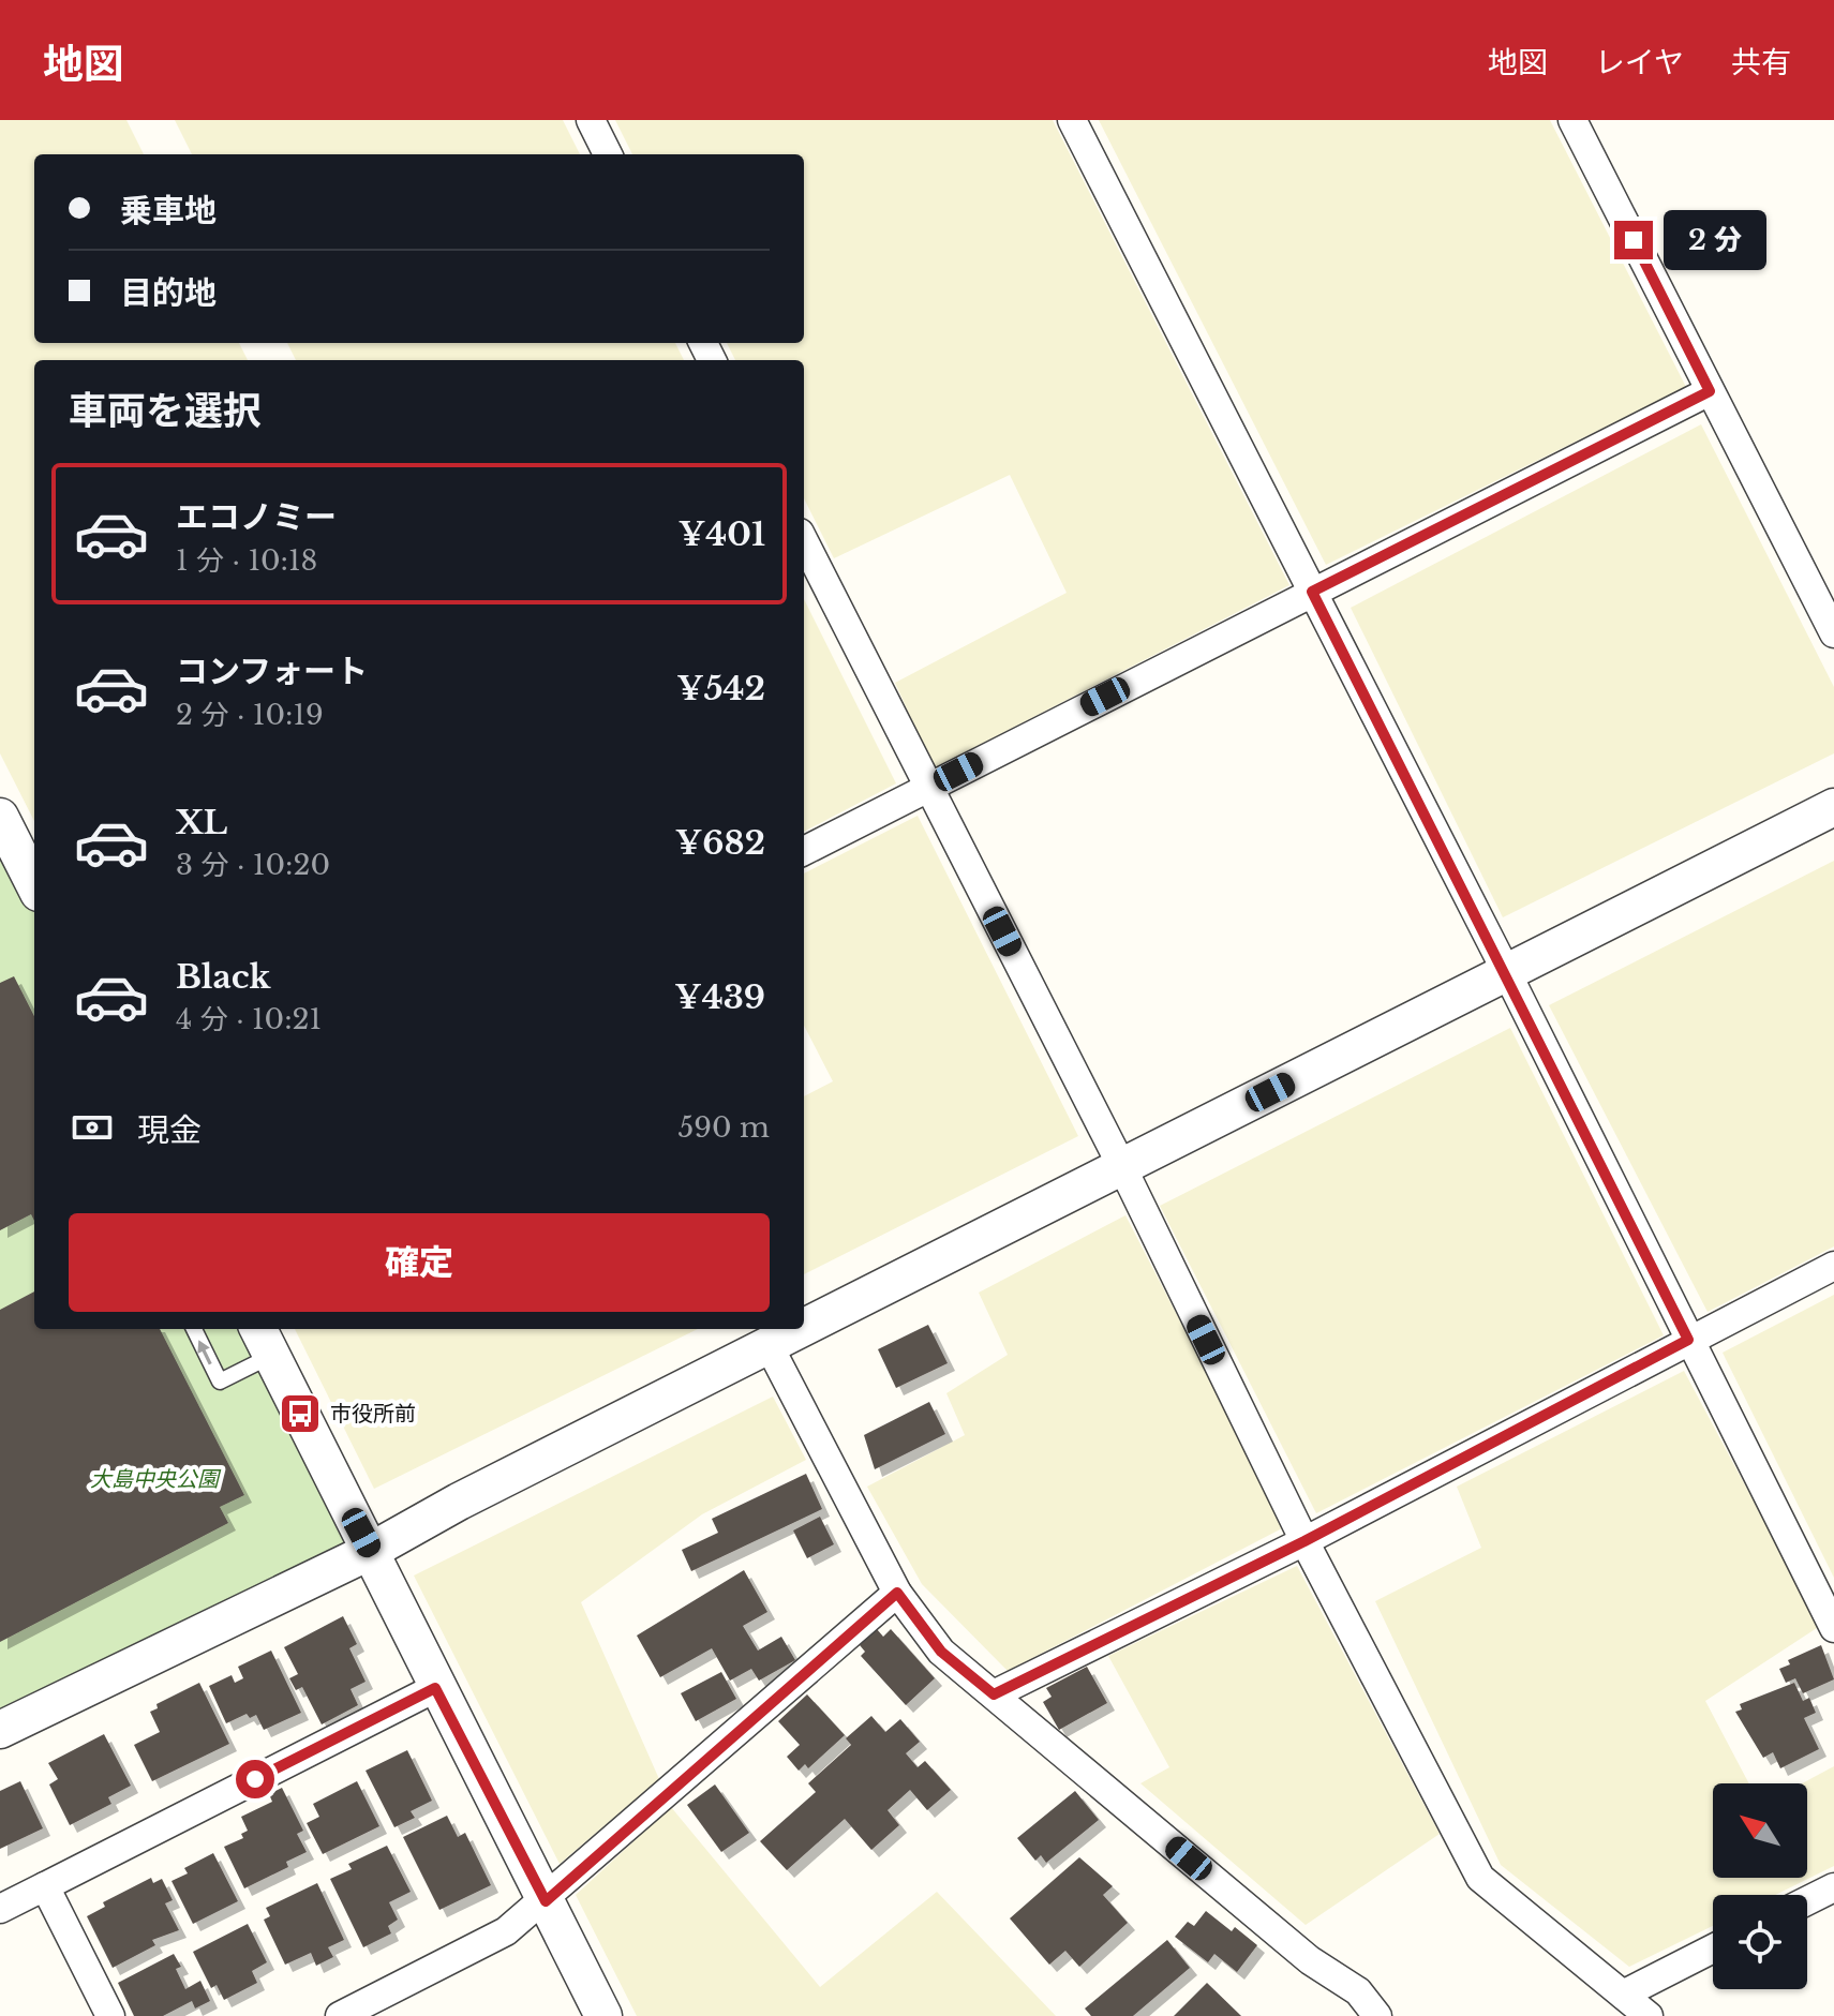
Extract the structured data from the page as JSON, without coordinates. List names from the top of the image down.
{
  "parks": ["大島中央公園"],
  "places": {
    "bus stop": ["市役所前"]
  },
  "north": "top left",
  "page": {
    "header": "地図",
    "nav": ["地図", "レイヤ", "共有"],
    "banner": ["乗車地", "目的地"],
    "bubble": "2 分",
    "heading": "車両を選択",
    "list": [
      {
        "name": "エコノミー",
        "note": "1 分 · 10:18",
        "value": "¥401"
      },
      {
        "name": "コンフォート",
        "note": "2 分 · 10:19",
        "value": "¥542"
      },
      {
        "name": "XL",
        "note": "3 分 · 10:20",
        "value": "¥682"
      },
      {
        "name": "Black",
        "note": "4 分 · 10:21",
        "value": "¥439"
      }
    ],
    "pay": ["現金", "590 m"],
    "buttons": "確定"
  }
}
